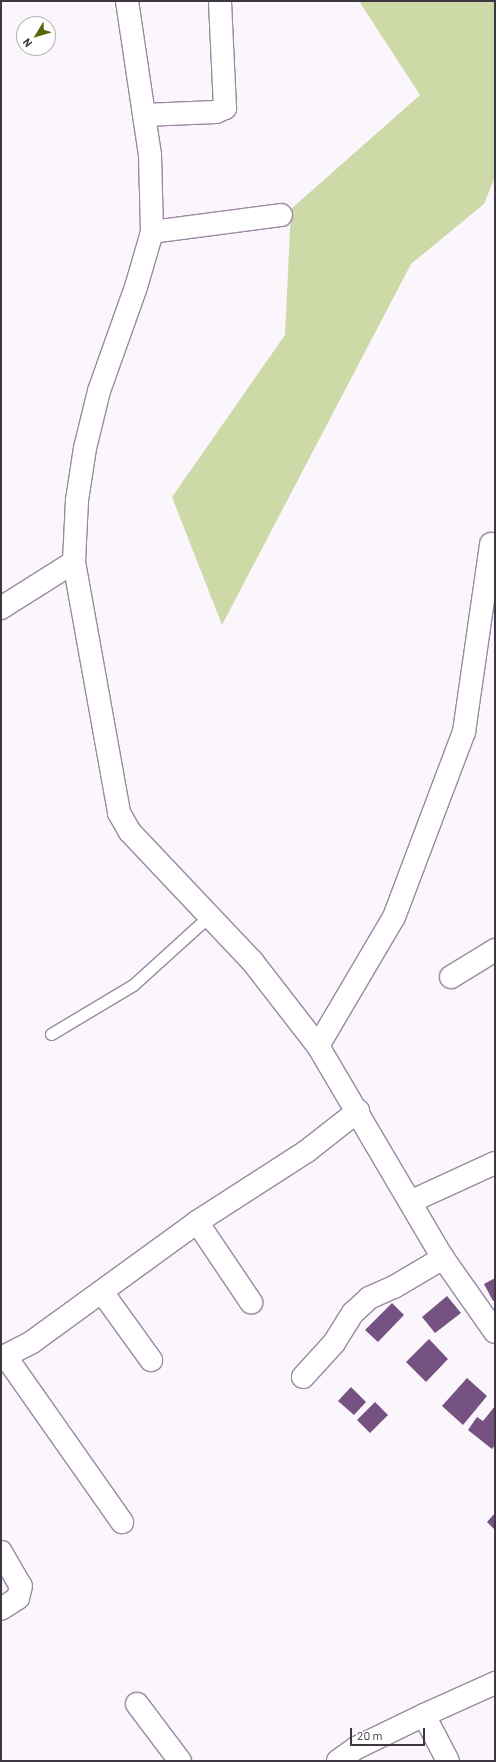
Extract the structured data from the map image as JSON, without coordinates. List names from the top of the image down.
{
  "scale_bar": "20 m",
  "north": "bottom left"
}
